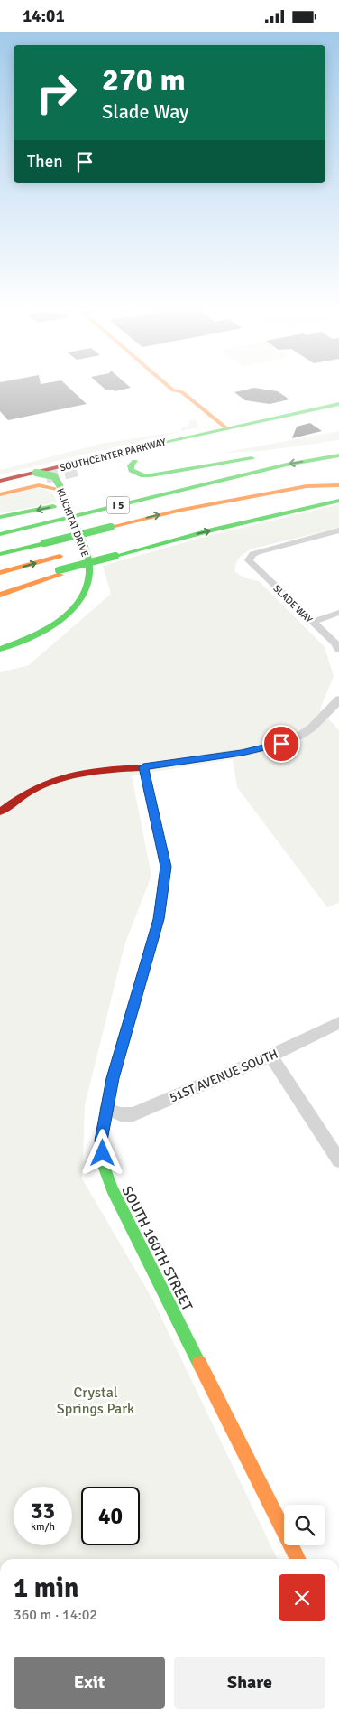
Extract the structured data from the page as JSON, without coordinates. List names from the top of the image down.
{
  "streets": {
    "main road": [
      "SOUTHCENTER PARKWAY",
      "I 5",
      "KLICKITAT DRIVE",
      "SOUTH 160TH STREET"
    ],
    "street": ["SLADE WAY", "51ST AVENUE SOUTH"]
  },
  "crossings": [
    ["SOUTHCENTER PARKWAY", "KLICKITAT DRIVE"],
    ["51ST AVENUE SOUTH", "SOUTH 160TH STREET"]
  ],
  "parks": ["Crystal Springs Park"],
  "page": {
    "status": "14:01",
    "turn": ["270 m", "Slade Way"],
    "then": "Then",
    "speed": "33 km/h",
    "limit": "40",
    "heading": ["1 min", "360 m · 14:02"],
    "buttons": ["Exit", "Share"]
  }
}
